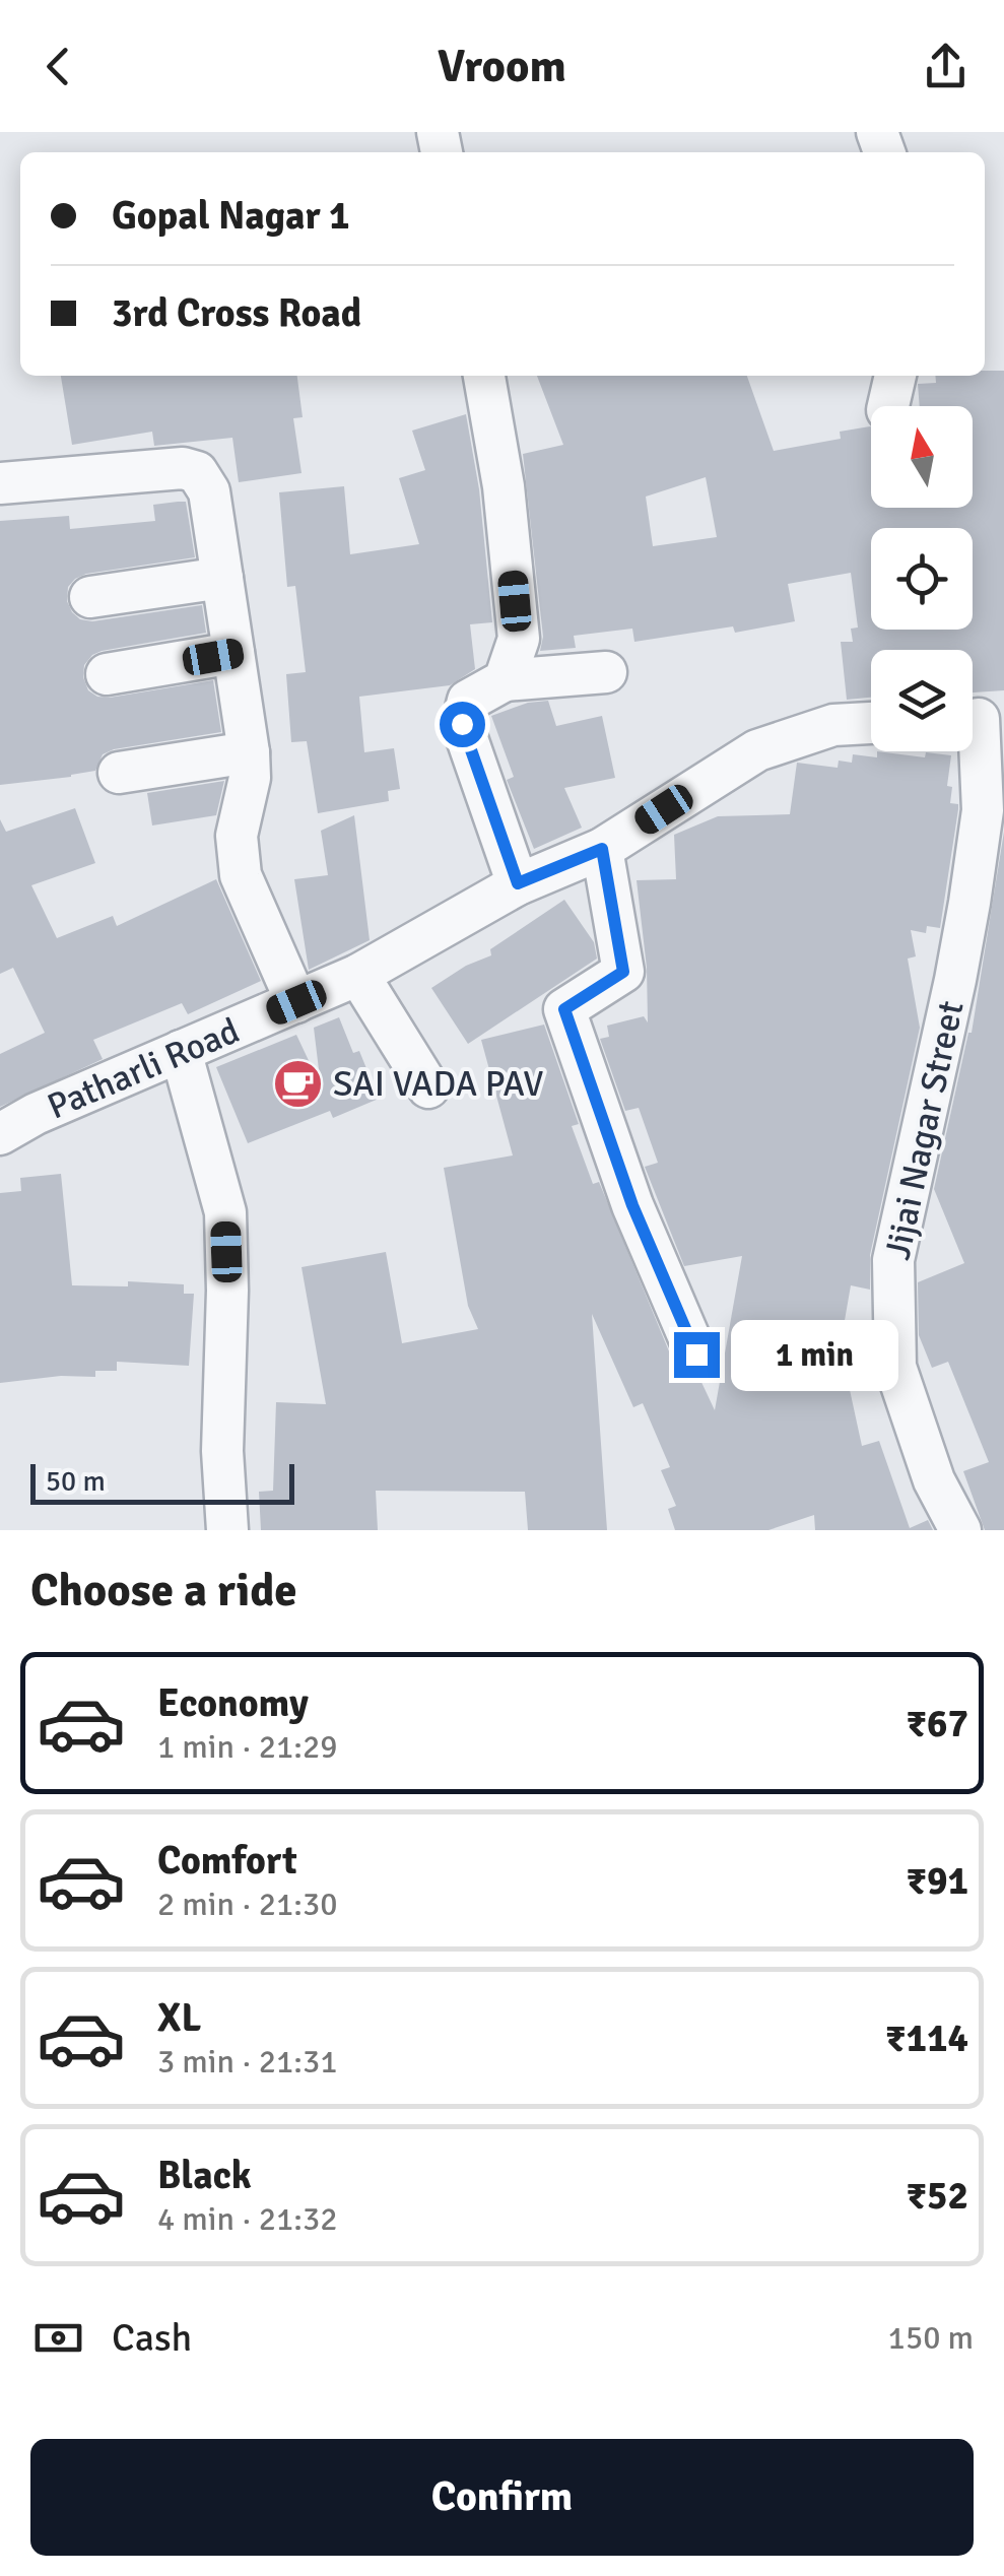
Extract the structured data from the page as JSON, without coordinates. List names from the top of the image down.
{
  "streets": {
    "street": ["Patharli Road", "Jijai Nagar Street"]
  },
  "places": {
    "cafe": ["SAI VADA PAV"]
  },
  "scale_bar": "50 m",
  "north": "top",
  "page": {
    "header": "Vroom",
    "banner": ["Gopal Nagar 1", "3rd Cross Road"],
    "bubble": "1 min",
    "scale": "50 m",
    "heading": "Choose a ride",
    "list": [
      {
        "name": "Economy",
        "note": "1 min · 21:29",
        "value": "₹67"
      },
      {
        "name": "Comfort",
        "note": "2 min · 21:30",
        "value": "₹91"
      },
      {
        "name": "XL",
        "note": "3 min · 21:31",
        "value": "₹114"
      },
      {
        "name": "Black",
        "note": "4 min · 21:32",
        "value": "₹52"
      }
    ],
    "pay": ["Cash", "150 m"],
    "buttons": "Confirm"
  }
}
